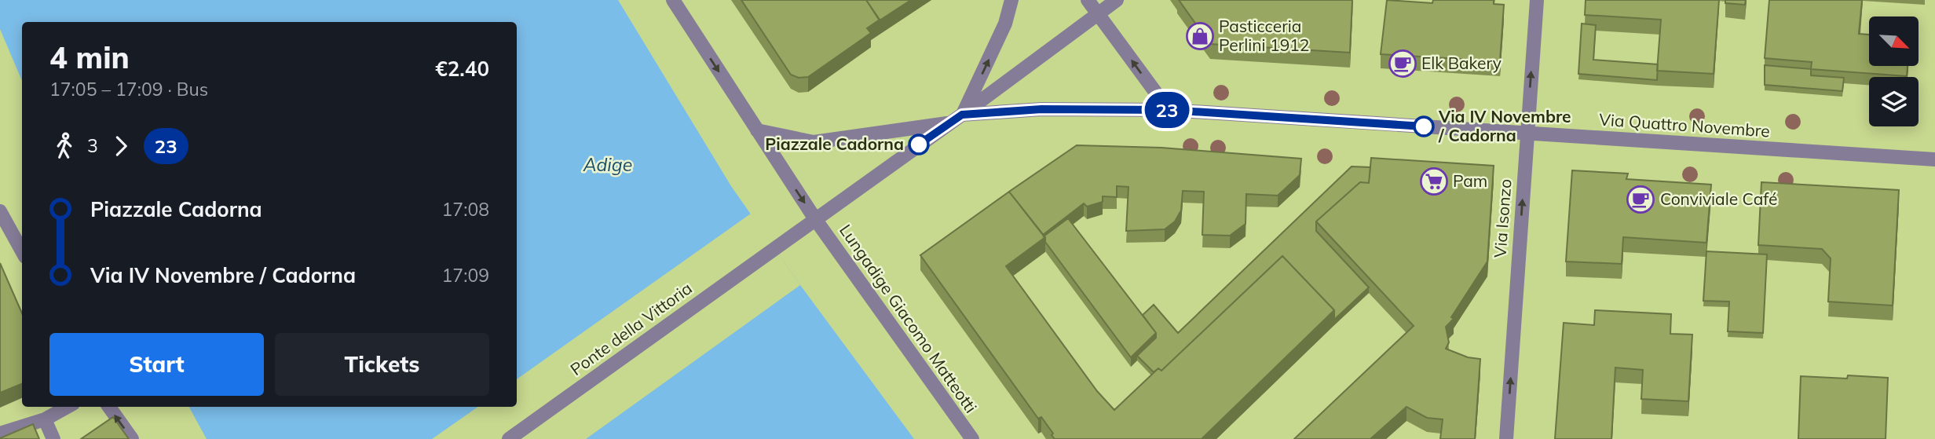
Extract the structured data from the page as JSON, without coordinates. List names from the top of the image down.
{
  "streets": {
    "street": [
      "Via Quattro Novembre",
      "Via Isonzo",
      "Lungadige Giacomo Matteotti",
      "Ponte della Vittoria"
    ]
  },
  "crossings": [
    ["Via Quattro Novembre", "Via Isonzo"],
    ["Via Quattro Novembre", "Ponte della Vittoria"],
    ["Lungadige Giacomo Matteotti", "Ponte della Vittoria"]
  ],
  "one_way": ["Via Isonzo", "Lungadige Giacomo Matteotti"],
  "water": ["Adige"],
  "places": {
    "shop": ["Pasticceria Perlini 1912"],
    "cafe": ["Elk Bakery", "Conviviale Café"],
    "other": ["Via IV Novembre / Cadorna", "Piazzale Cadorna"],
    "supermarket": ["Pam"]
  },
  "lines": ["bus line 23"],
  "north": "bottom right",
  "page": {
    "on_map": "23",
    "heading": ["4 min", "17:05 – 17:09 · Bus", "€2.40"],
    "legs": ["3", "23"],
    "list": [
      {
        "name": "Piazzale Cadorna",
        "value": "17:08"
      },
      {
        "name": "Via IV Novembre / Cadorna",
        "value": "17:09"
      }
    ],
    "buttons": ["Start", "Tickets"]
  }
}
